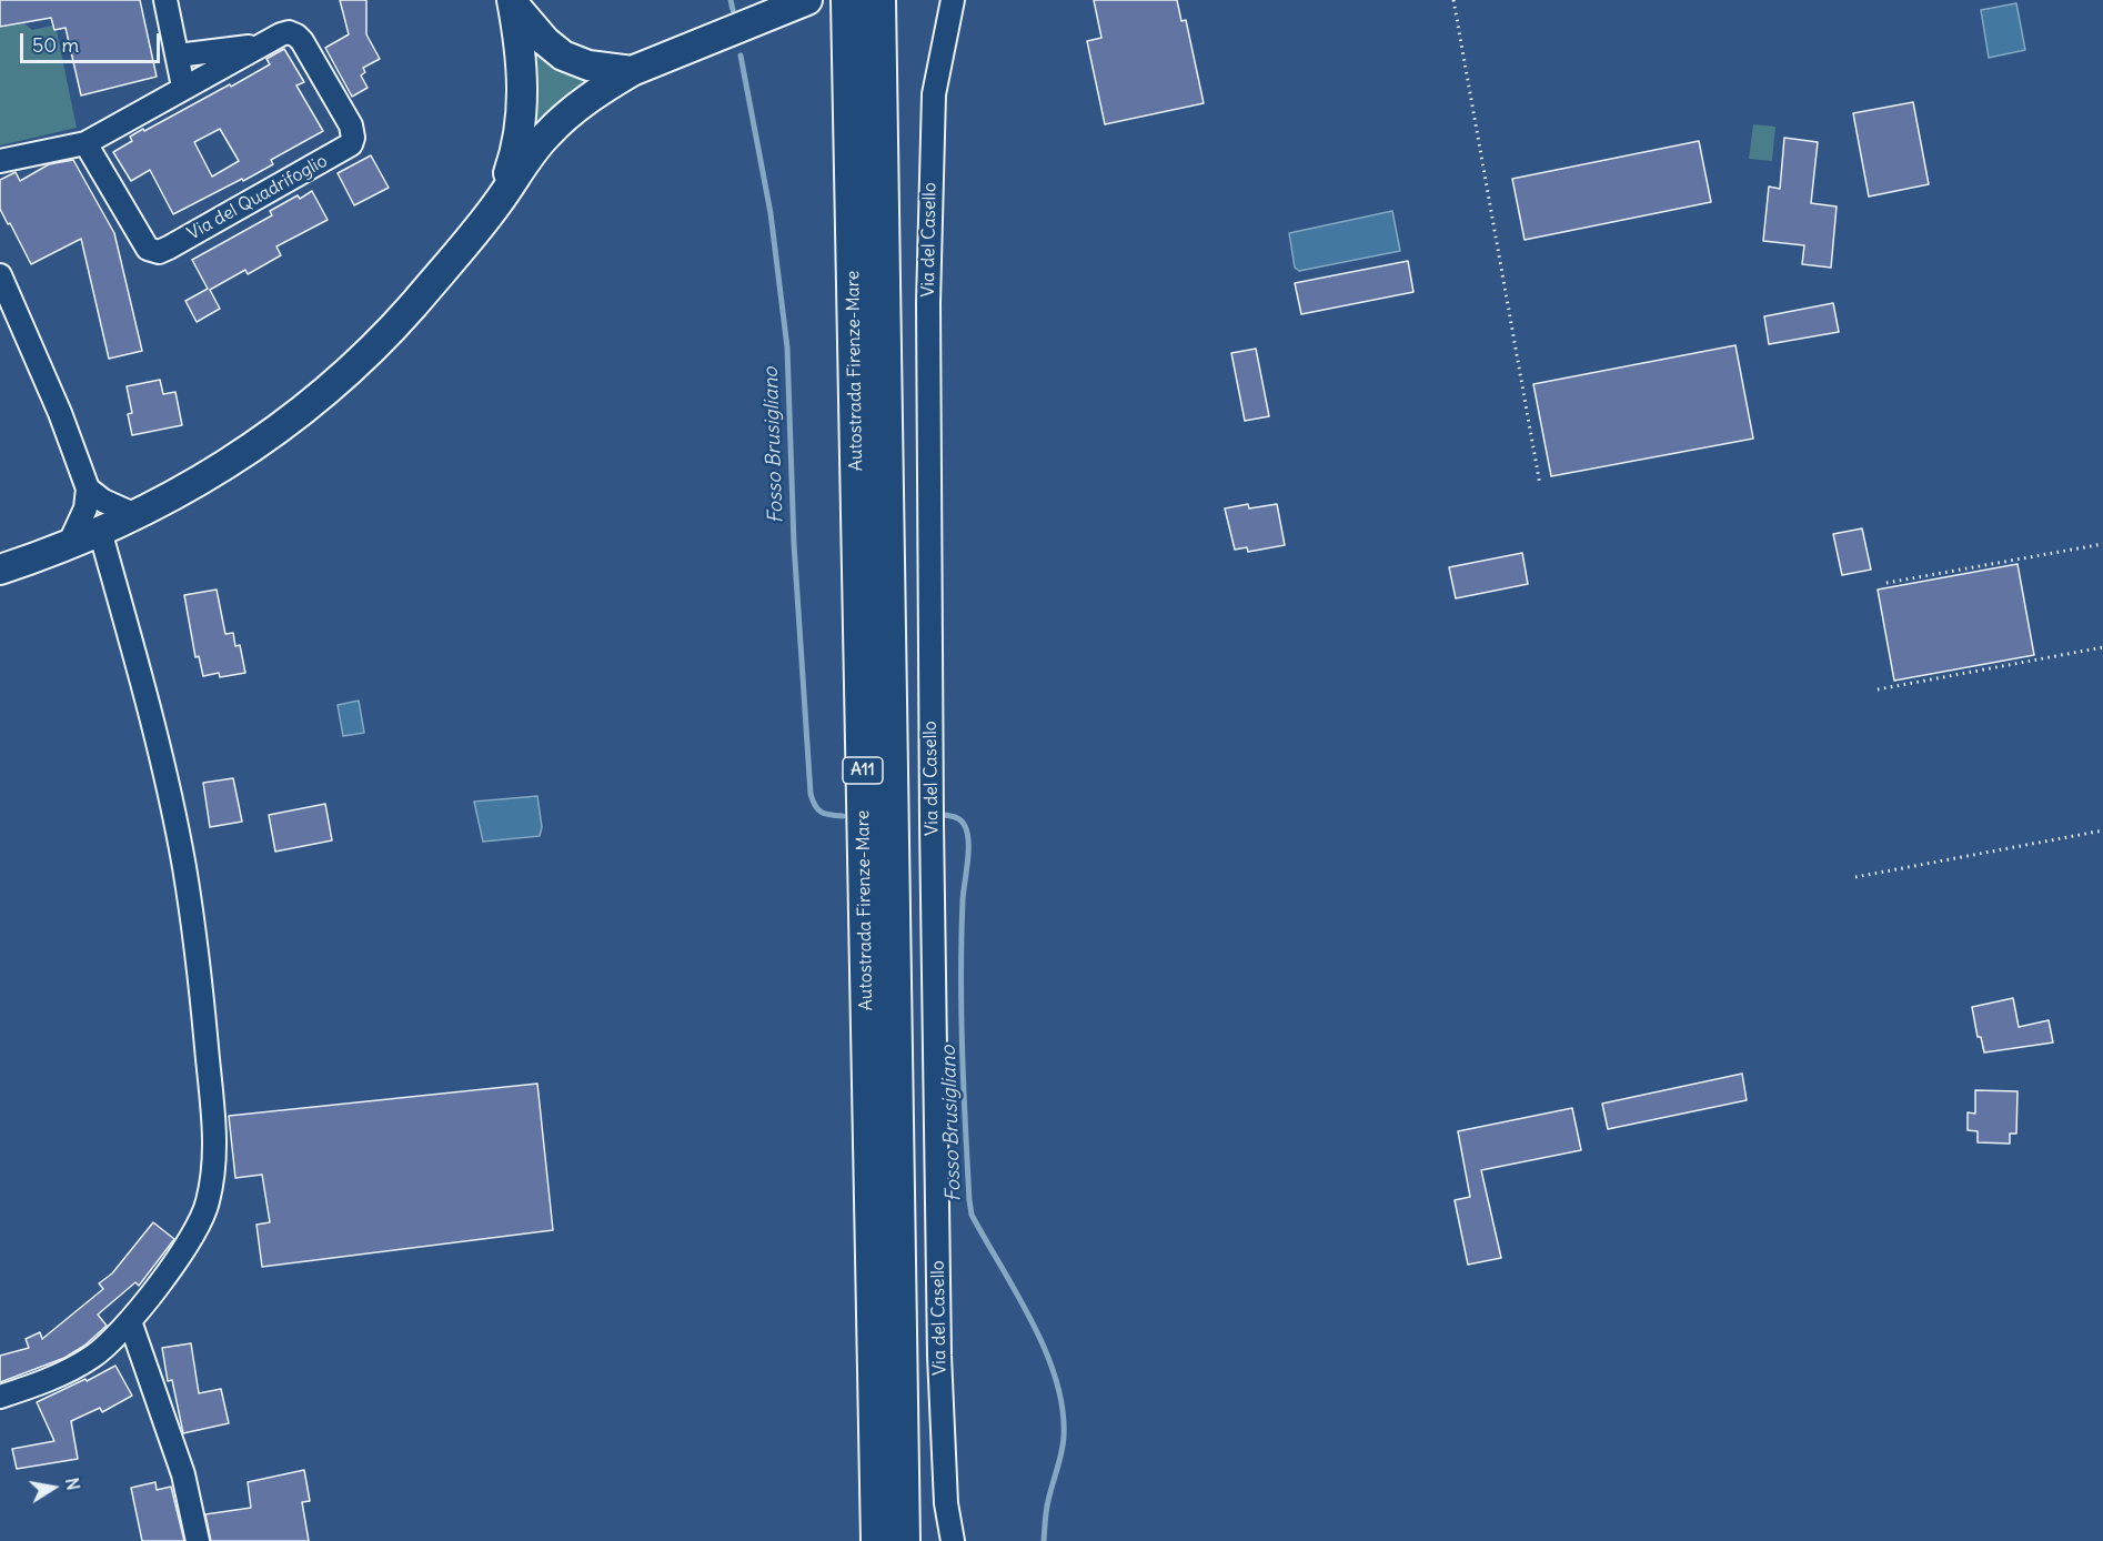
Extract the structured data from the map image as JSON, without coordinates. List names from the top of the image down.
{
  "streets": {
    "highway": ["Autostrada Firenze-Mare", "A11"],
    "street": ["Via del Quadrifoglio", "Via del Casello"]
  },
  "water": ["Fosso Brusigliano"],
  "scale_bar": "50 m",
  "north": "right"
}
